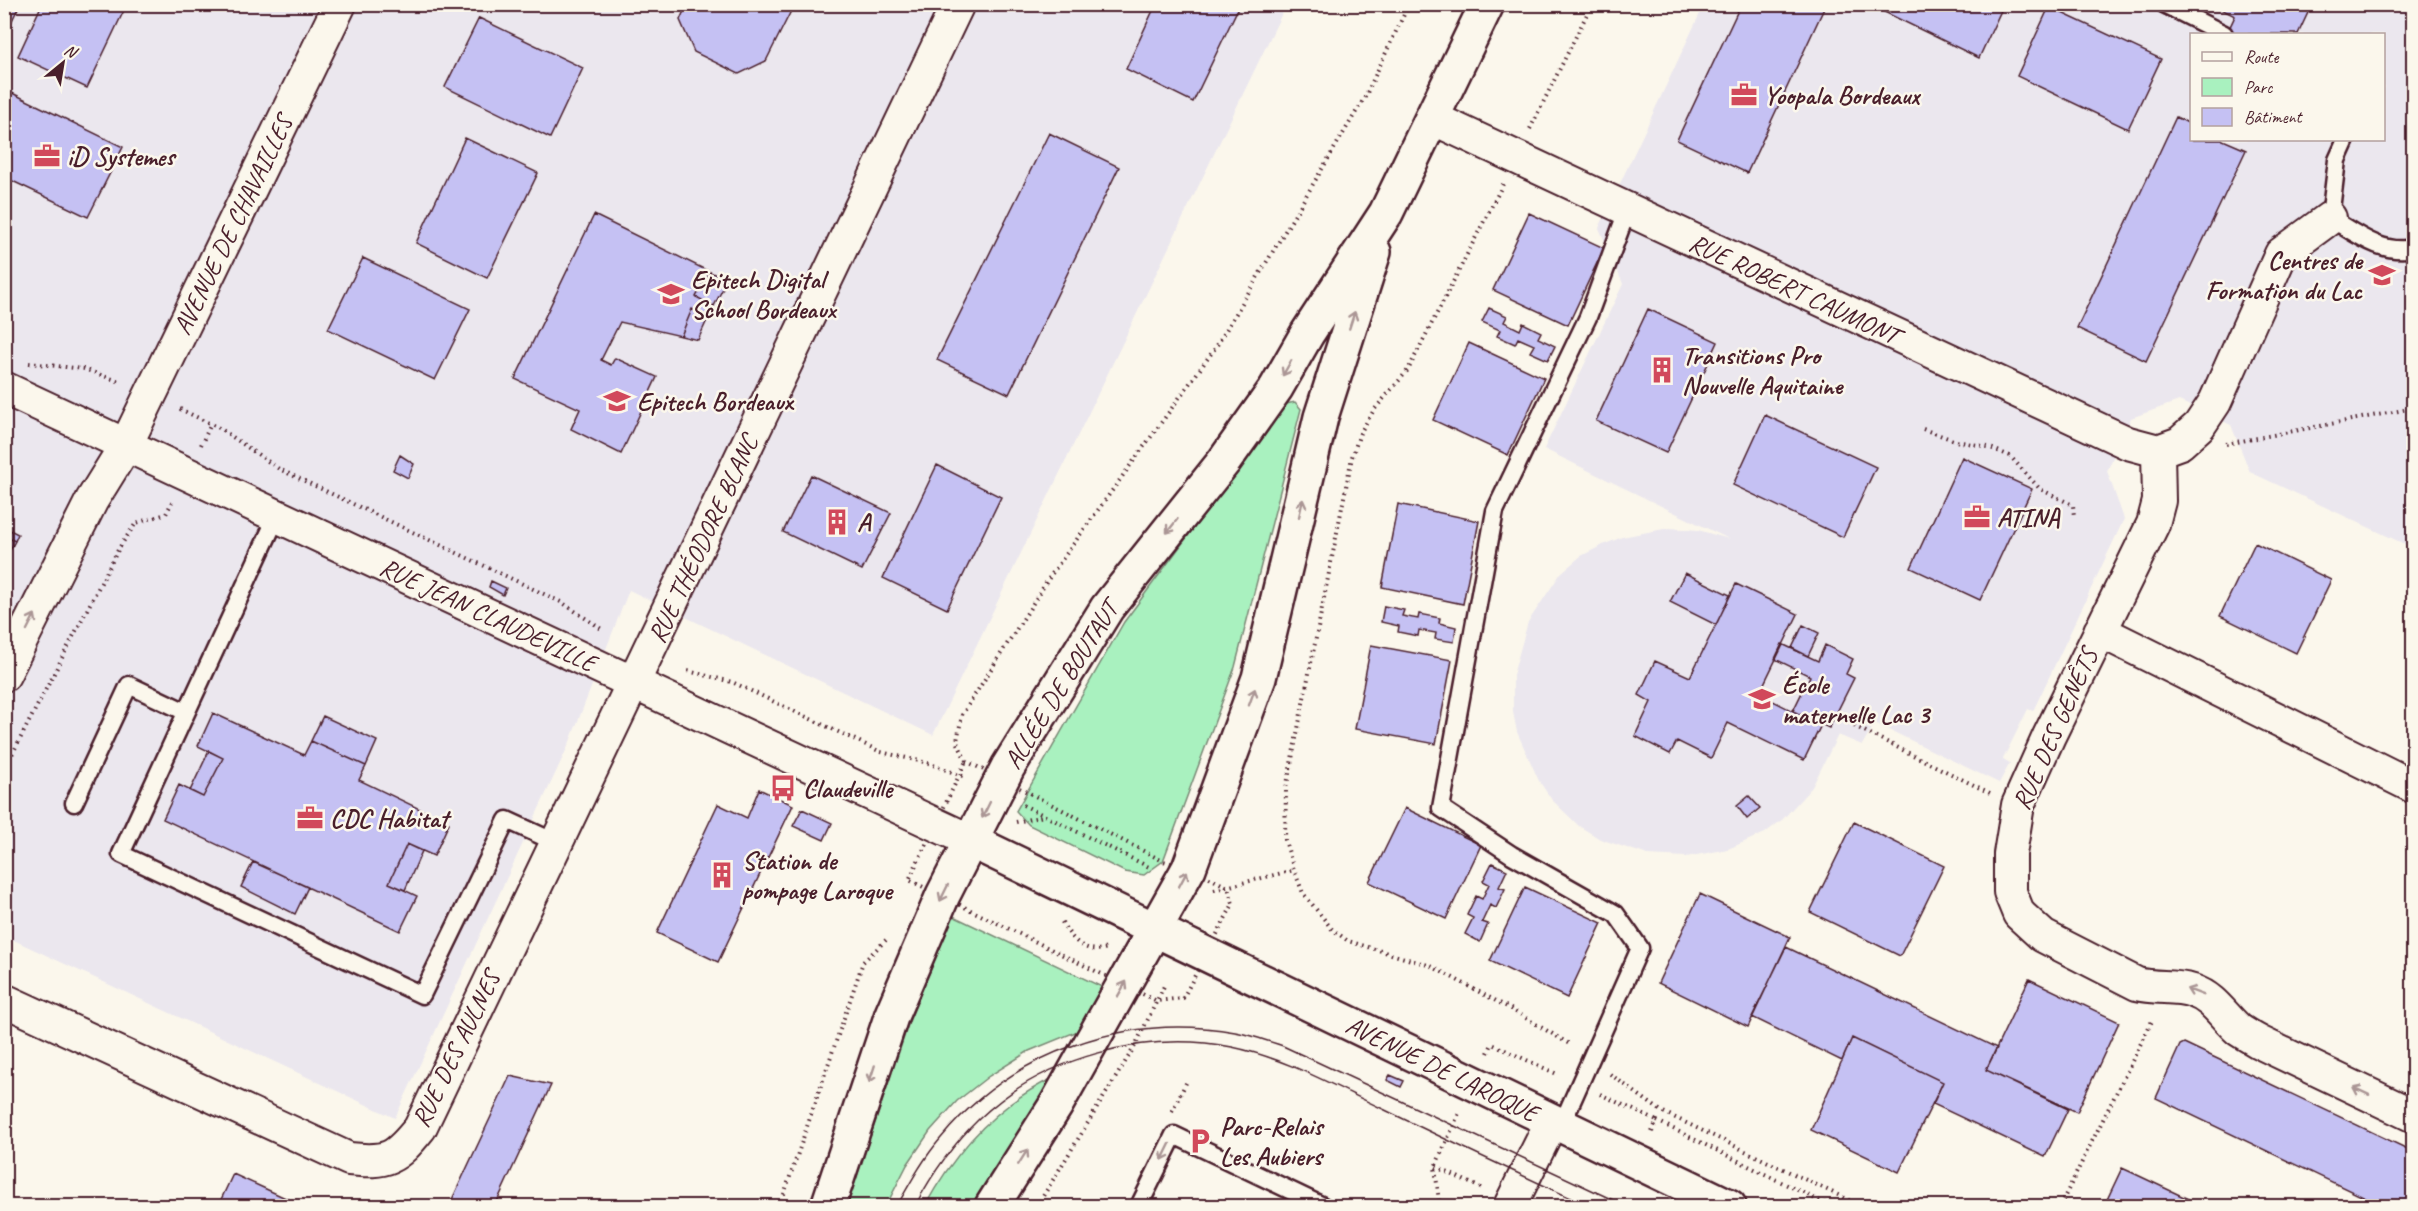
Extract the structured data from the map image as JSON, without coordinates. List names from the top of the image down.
{
  "streets": {
    "main road": ["ALLÉE DE BOUTAUT", "AVENUE DE LAROQUE"],
    "street": [
      "AVENUE DE CHAVAILLES",
      "RUE ROBERT CAUMONT",
      "RUE THÉODORE BLANC",
      "RUE JEAN CLAUDEVILLE",
      "RUE DES GENÊTS",
      "RUE DES AULNES"
    ]
  },
  "crossings": [
    ["AVENUE DE CHAVAILLES", "RUE JEAN CLAUDEVILLE"],
    ["RUE ROBERT CAUMONT", "ALLÉE DE BOUTAUT"],
    ["RUE ROBERT CAUMONT", "RUE DES GENÊTS"],
    ["RUE THÉODORE BLANC", "RUE JEAN CLAUDEVILLE"],
    ["RUE THÉODORE BLANC", "RUE DES AULNES"],
    ["RUE JEAN CLAUDEVILLE", "ALLÉE DE BOUTAUT"],
    ["RUE JEAN CLAUDEVILLE", "RUE DES AULNES"],
    ["RUE JEAN CLAUDEVILLE", "AVENUE DE LAROQUE"],
    ["ALLÉE DE BOUTAUT", "AVENUE DE LAROQUE"]
  ],
  "places": {
    "office": [
      "Yoopala Bordeaux",
      "iD Systemes",
      "ATINA",
      "CDC Habitat"
    ],
    "school or university": [
      "Centres de Formation du Lac",
      "Epitech Digital School Bordeaux",
      "Epitech Bordeaux",
      "École maternelle Lac 3"
    ],
    "building": ["Transitions Pro Nouvelle Aquitaine", "A", "Station de pompage Laroque"],
    "bus stop": ["Claudeville"],
    "parking": ["Parc-Relais Les Aubiers"]
  },
  "legend": ["Route", "Parc", "Bâtiment"],
  "north": "top right"
}
